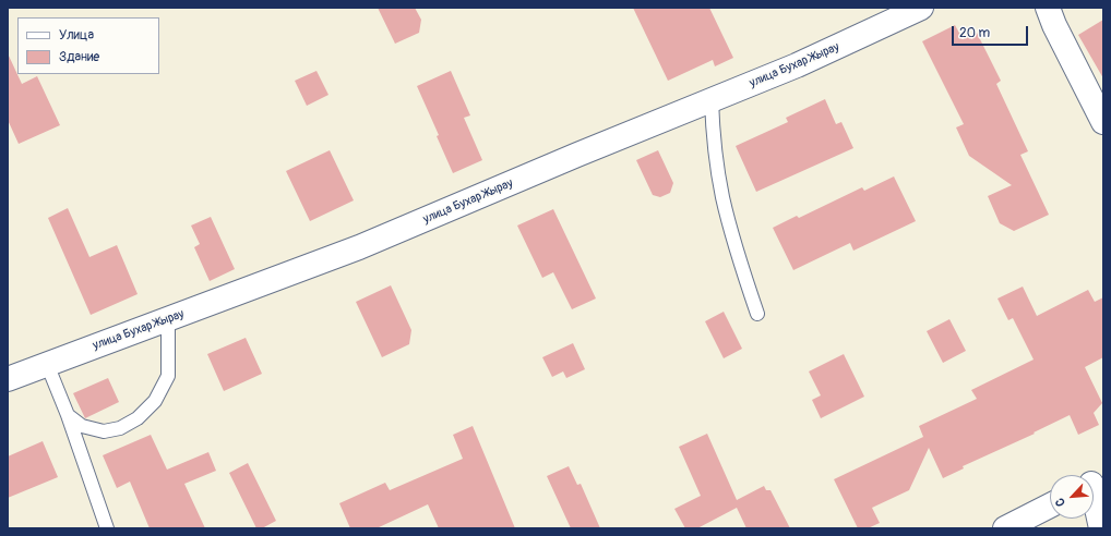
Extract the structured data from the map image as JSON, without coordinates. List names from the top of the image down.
{
  "streets": {
    "street": ["улица Бухар Жырау"]
  },
  "legend": ["Улица", "Здание"],
  "scale_bar": "20 m",
  "north": "bottom left"
}
